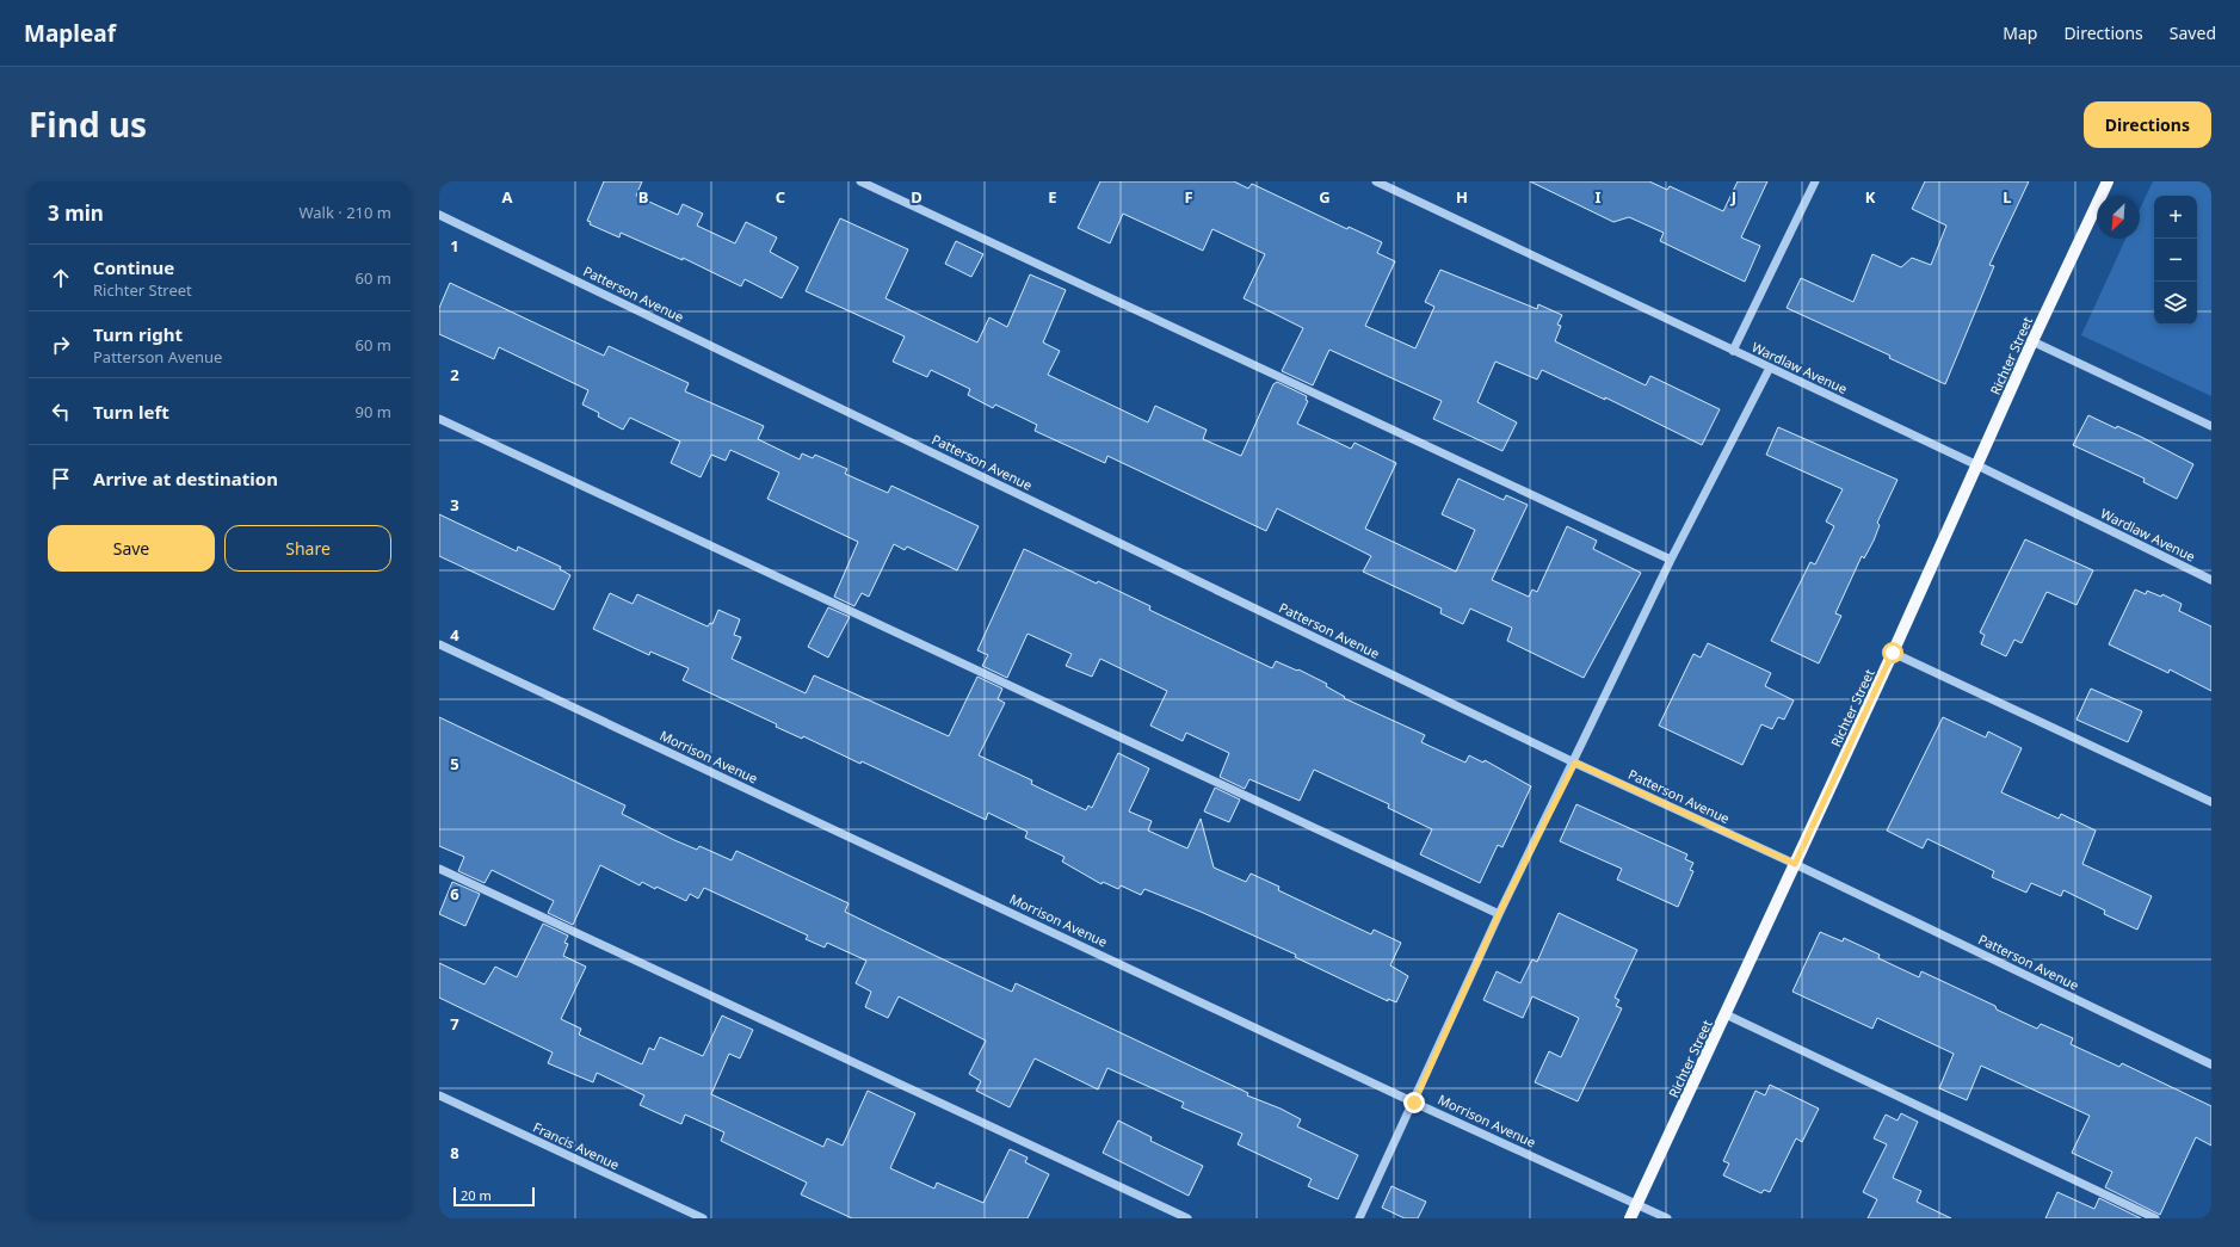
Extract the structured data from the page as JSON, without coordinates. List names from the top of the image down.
{
  "streets": {
    "main road": ["Richter Street"],
    "street": [
      "Patterson Avenue",
      "Wardlaw Avenue",
      "Morrison Avenue",
      "Francis Avenue"
    ]
  },
  "crossings": [
    ["Patterson Avenue", "Richter Street"],
    ["Richter Street", "Wardlaw Avenue"],
    ["Richter Street", "Morrison Avenue"]
  ],
  "scale_bar": "20 m",
  "north": "bottom left",
  "page": {
    "header": "Mapleaf",
    "nav": ["Map", "Directions", "Saved"],
    "title": "Find us",
    "buttons": [
      "Directions",
      ["Save", "Share"]
    ],
    "heading": ["3 min", "Walk · 210 m"],
    "map_buttons": ["+", "−"],
    "list": [
      ["Continue", "Richter Street", "60 m"],
      ["Turn right", "Patterson Avenue", "60 m"],
      ["Turn left", "90 m"],
      "Arrive at destination"
    ],
    "scale": "20 m"
  },
  "grid": {
    "columns": [
      "A",
      "B",
      "C",
      "D",
      "E",
      "F",
      "G",
      "H",
      "I",
      "J",
      "K",
      "L"
    ],
    "rows": [
      "1",
      "2",
      "3",
      "4",
      "5",
      "6",
      "7",
      "8"
    ]
  }
}
